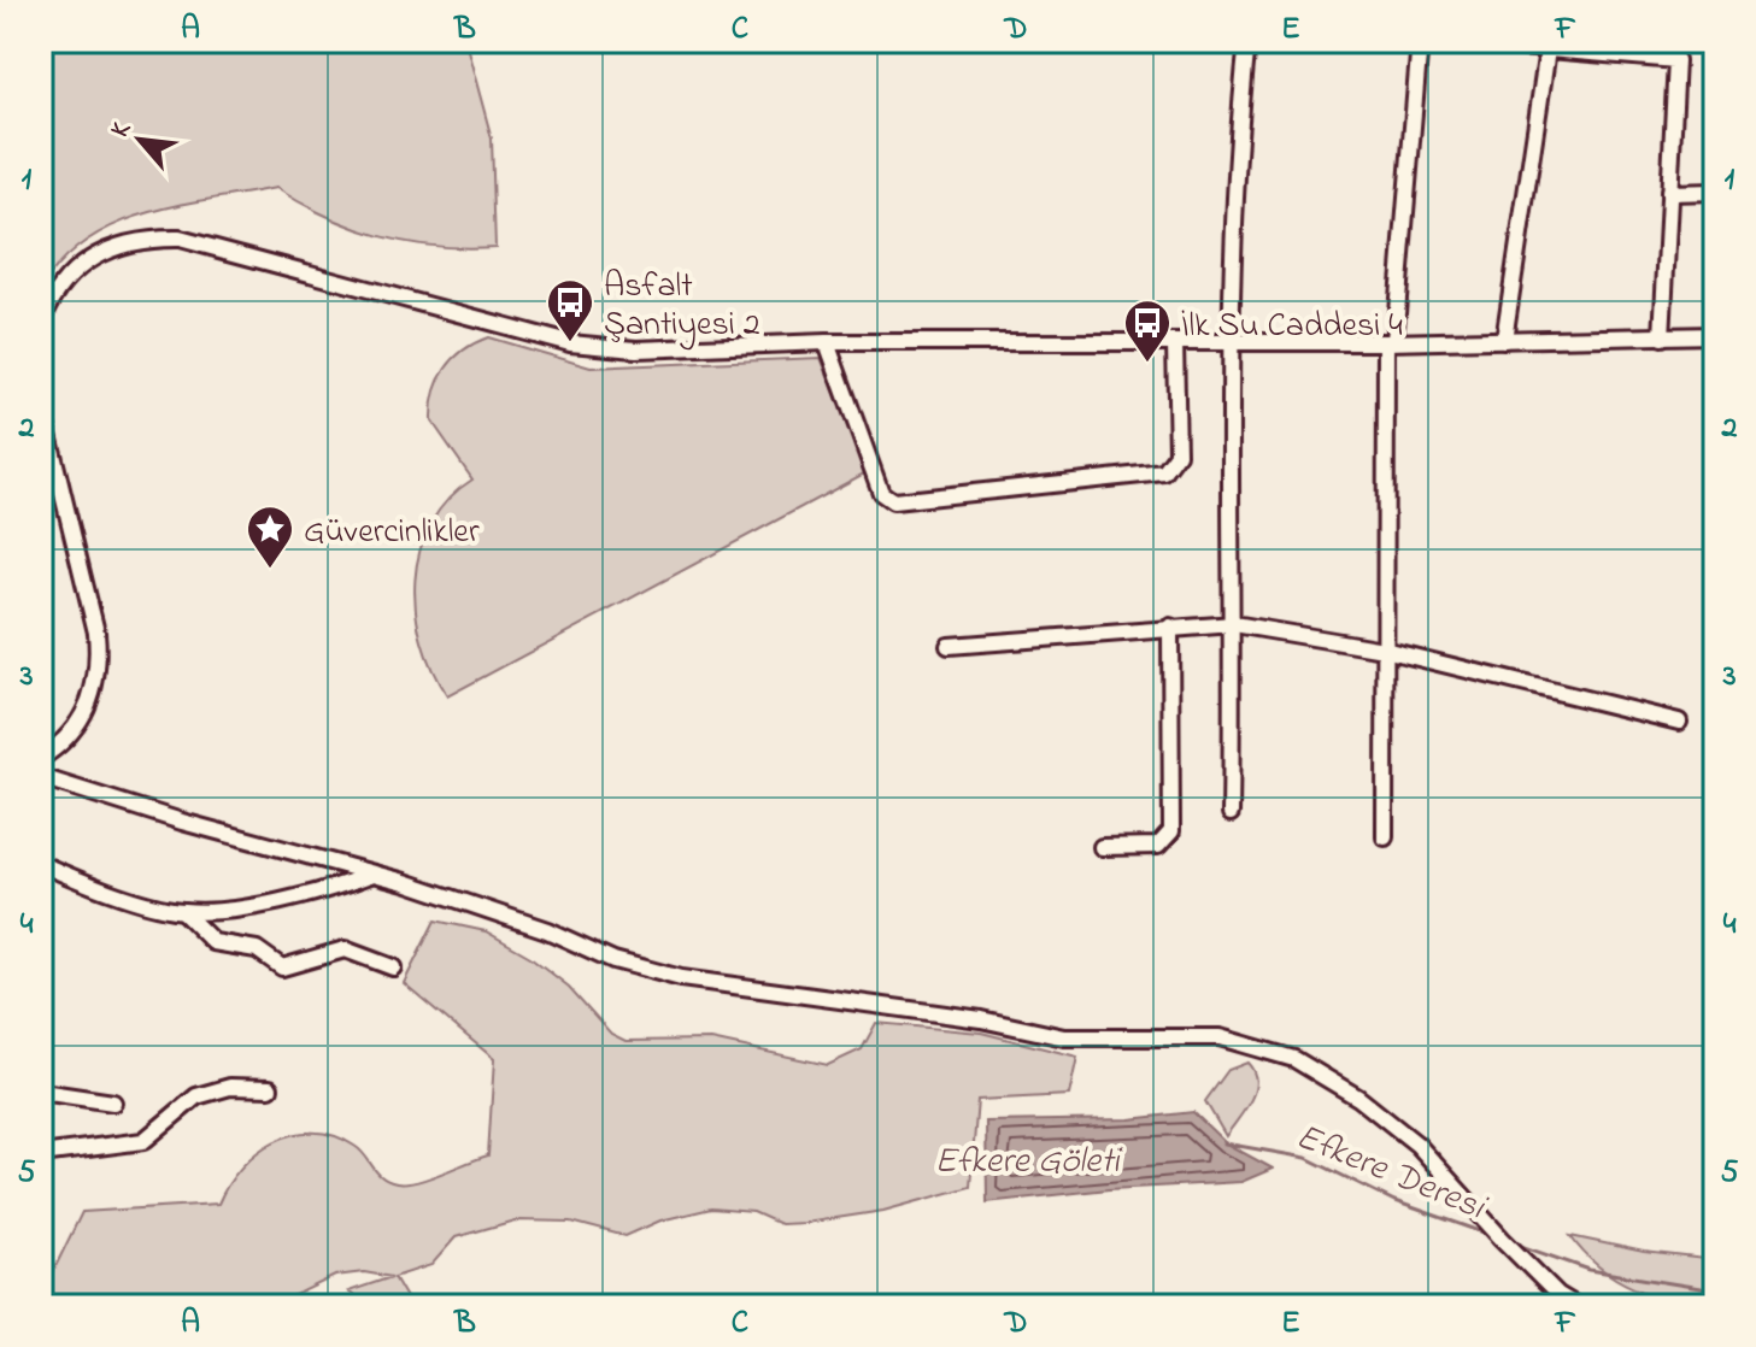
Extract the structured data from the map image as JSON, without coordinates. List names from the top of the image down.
{
  "water": ["Efkere Göleti", "Efkere Deresi"],
  "places": {
    "bus stop": ["Asfalt Şantiyesi 2", "İlk Su Caddesi 4"],
    "place": ["Güvercinlikler"]
  },
  "north": "top left",
  "grid": {
    "columns": [
      "A",
      "B",
      "C",
      "D",
      "E",
      "F"
    ],
    "rows": [
      "1",
      "2",
      "3",
      "4",
      "5"
    ]
  }
}
